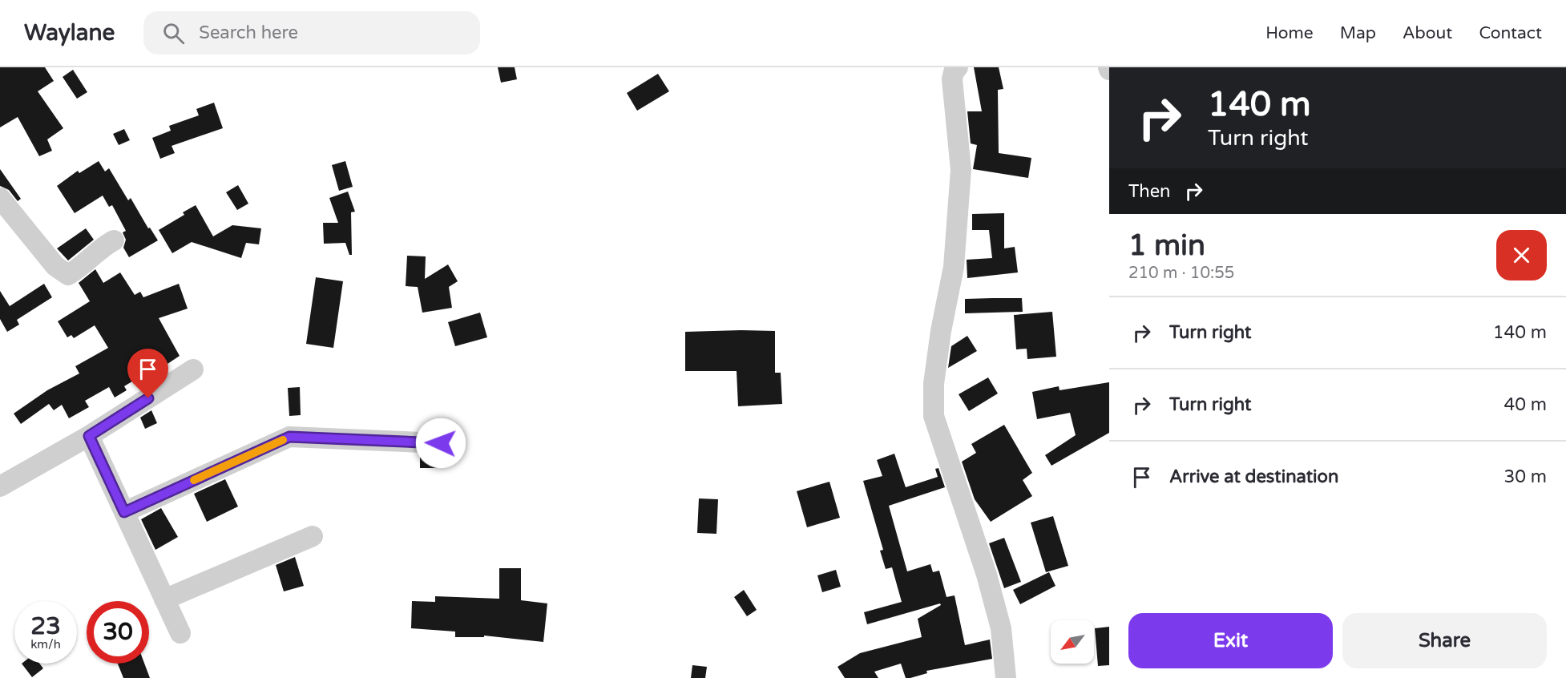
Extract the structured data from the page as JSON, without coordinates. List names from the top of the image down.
{
  "north": "bottom left",
  "page": {
    "header": "Waylane",
    "search": "Search here",
    "nav": [
      "Home",
      "Map",
      "About",
      "Contact"
    ],
    "turn": ["140 m", "Turn right"],
    "then": "Then",
    "heading": ["1 min", "210 m · 10:55"],
    "list": [
      {
        "name": "Turn right",
        "value": "140 m"
      },
      {
        "name": "Turn right",
        "value": "40 m"
      },
      {
        "name": "Arrive at destination",
        "value": "30 m"
      }
    ],
    "speed": "23 km/h",
    "limit": "30",
    "buttons": ["Exit", "Share"]
  }
}
